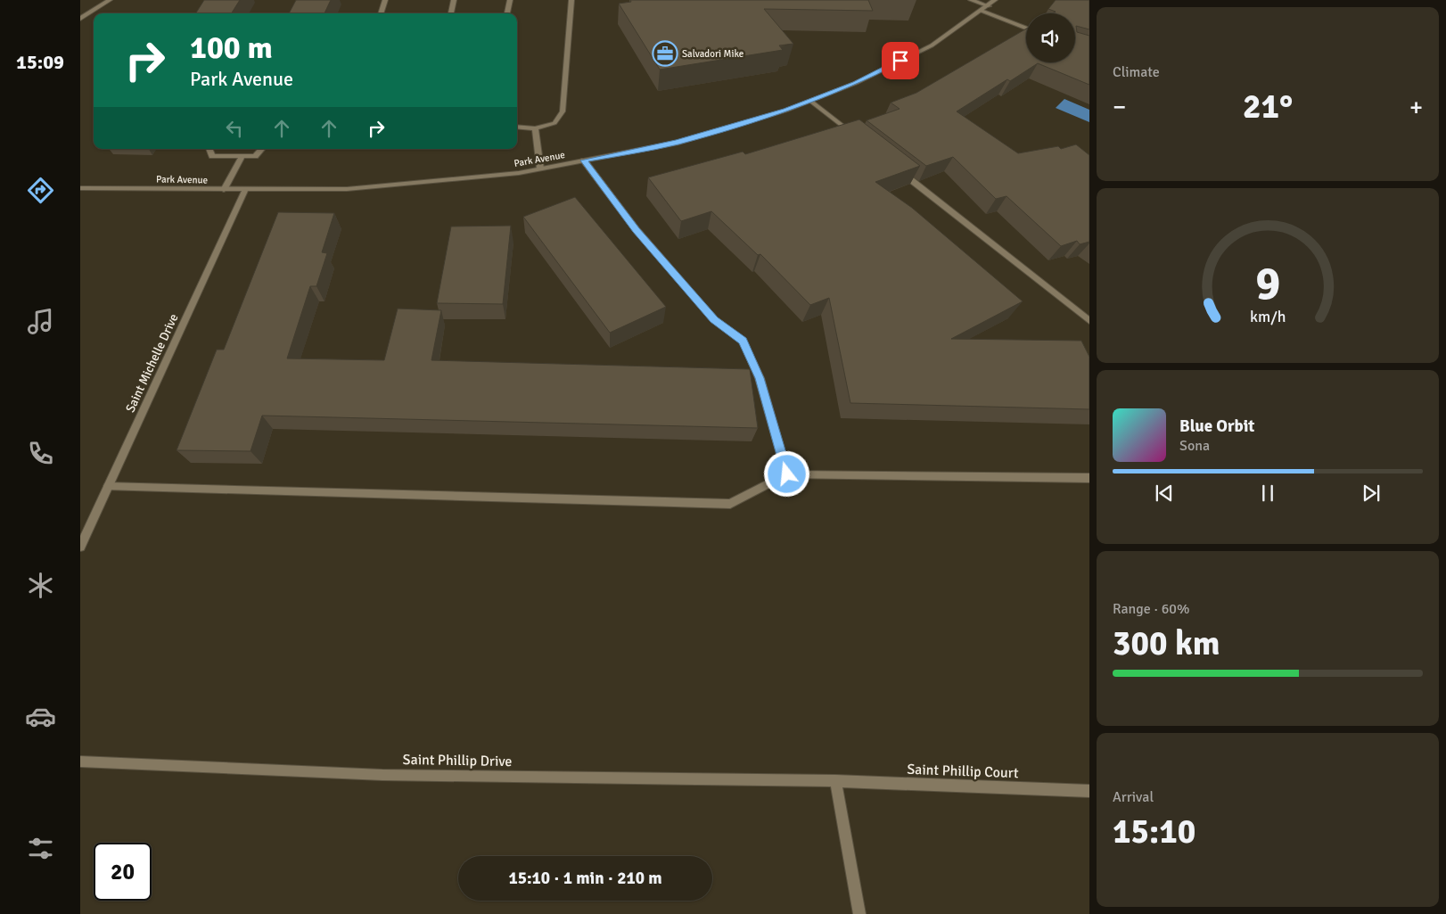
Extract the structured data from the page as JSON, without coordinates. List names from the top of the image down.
{
  "streets": {
    "street": [
      "Park Avenue",
      "Saint Michelle Drive",
      "Saint Phillip Drive",
      "Saint Phillip Court"
    ]
  },
  "crossings": [
    ["Park Avenue", "Saint Michelle Drive"],
    ["Saint Phillip Drive", "Saint Phillip Court"]
  ],
  "places": {
    "office": ["Salvadori Mike"]
  },
  "page": {
    "tabs": "15:09",
    "tile": [
      "Climate",
      ["Range · 60%", "300 km"],
      ["Arrival", "15:10"]
    ],
    "turn": ["100 m", "Park Avenue"],
    "heat": ["−", "21°", "+"],
    "song": ["Blue Orbit", "Sona"],
    "limit": "20",
    "trip": "15:10 · 1 min · 210 m",
    "gauge": ["9", "km/h"]
  }
}
